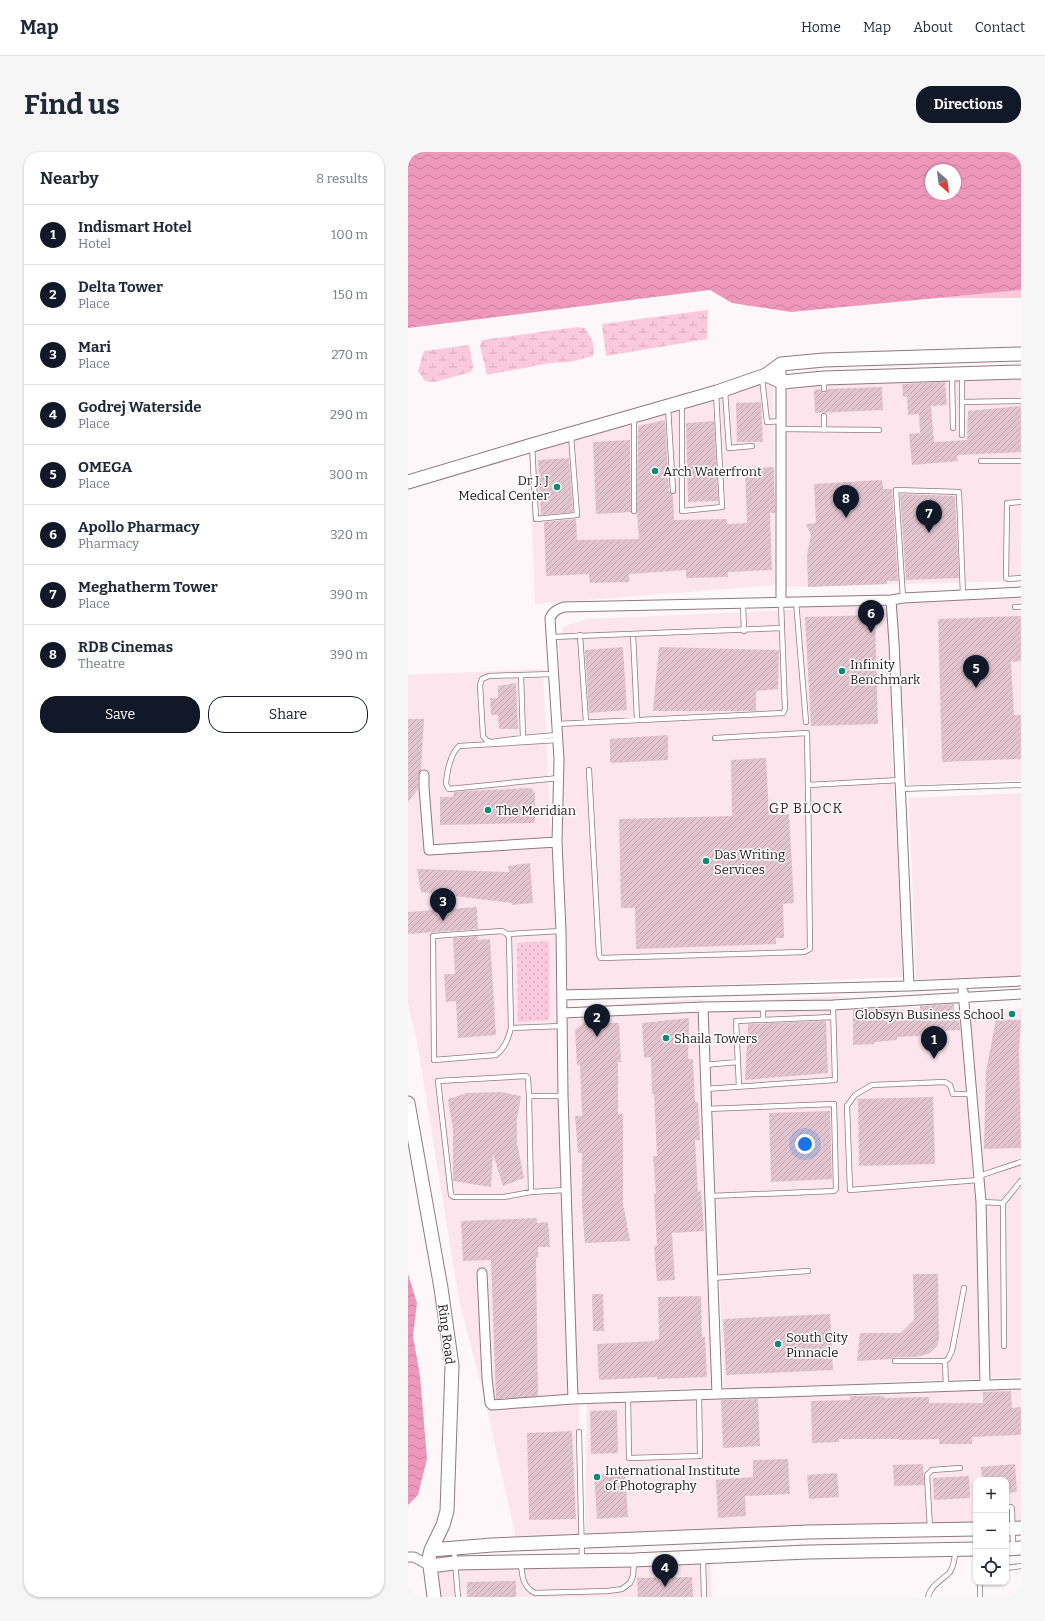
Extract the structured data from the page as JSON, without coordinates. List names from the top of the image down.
{
  "streets": {
    "street": ["Ring Road"]
  },
  "districts": ["GP BLOCK"],
  "places": [
    "Arch Waterfront",
    "Dr J. J Medical Center",
    "Infinity Benchmark",
    "The Meridian",
    "Das Writing Services",
    "Globsyn Business School",
    "Shaila Towers",
    "South City Pinnacle",
    "International Institute of Photography"
  ],
  "north": "bottom right",
  "page": {
    "header": "Map",
    "nav": [
      "Home",
      "Map",
      "About",
      "Contact"
    ],
    "buttons": [
      "Directions",
      ["Save", "Share"]
    ],
    "title": "Find us",
    "heading": ["Nearby", "8 results"],
    "list": [
      {
        "mark": "1",
        "name": "Indismart Hotel",
        "note": "Hotel",
        "value": "100 m"
      },
      {
        "mark": "2",
        "name": "Delta Tower",
        "note": "Place",
        "value": "150 m"
      },
      {
        "mark": "3",
        "name": "Mari",
        "note": "Place",
        "value": "270 m"
      },
      {
        "mark": "4",
        "name": "Godrej Waterside",
        "note": "Place",
        "value": "290 m"
      },
      {
        "mark": "5",
        "name": "OMEGA",
        "note": "Place",
        "value": "300 m"
      },
      {
        "mark": "6",
        "name": "Apollo Pharmacy",
        "note": "Pharmacy",
        "value": "320 m"
      },
      {
        "mark": "7",
        "name": "Meghatherm Tower",
        "note": "Place",
        "value": "390 m"
      },
      {
        "mark": "8",
        "name": "RDB Cinemas",
        "note": "Theatre",
        "value": "390 m"
      }
    ],
    "pins": [
      "8",
      "7",
      "6",
      "5",
      "3",
      "2",
      "1",
      "4"
    ],
    "map_buttons": ["+", "−"]
  }
}
